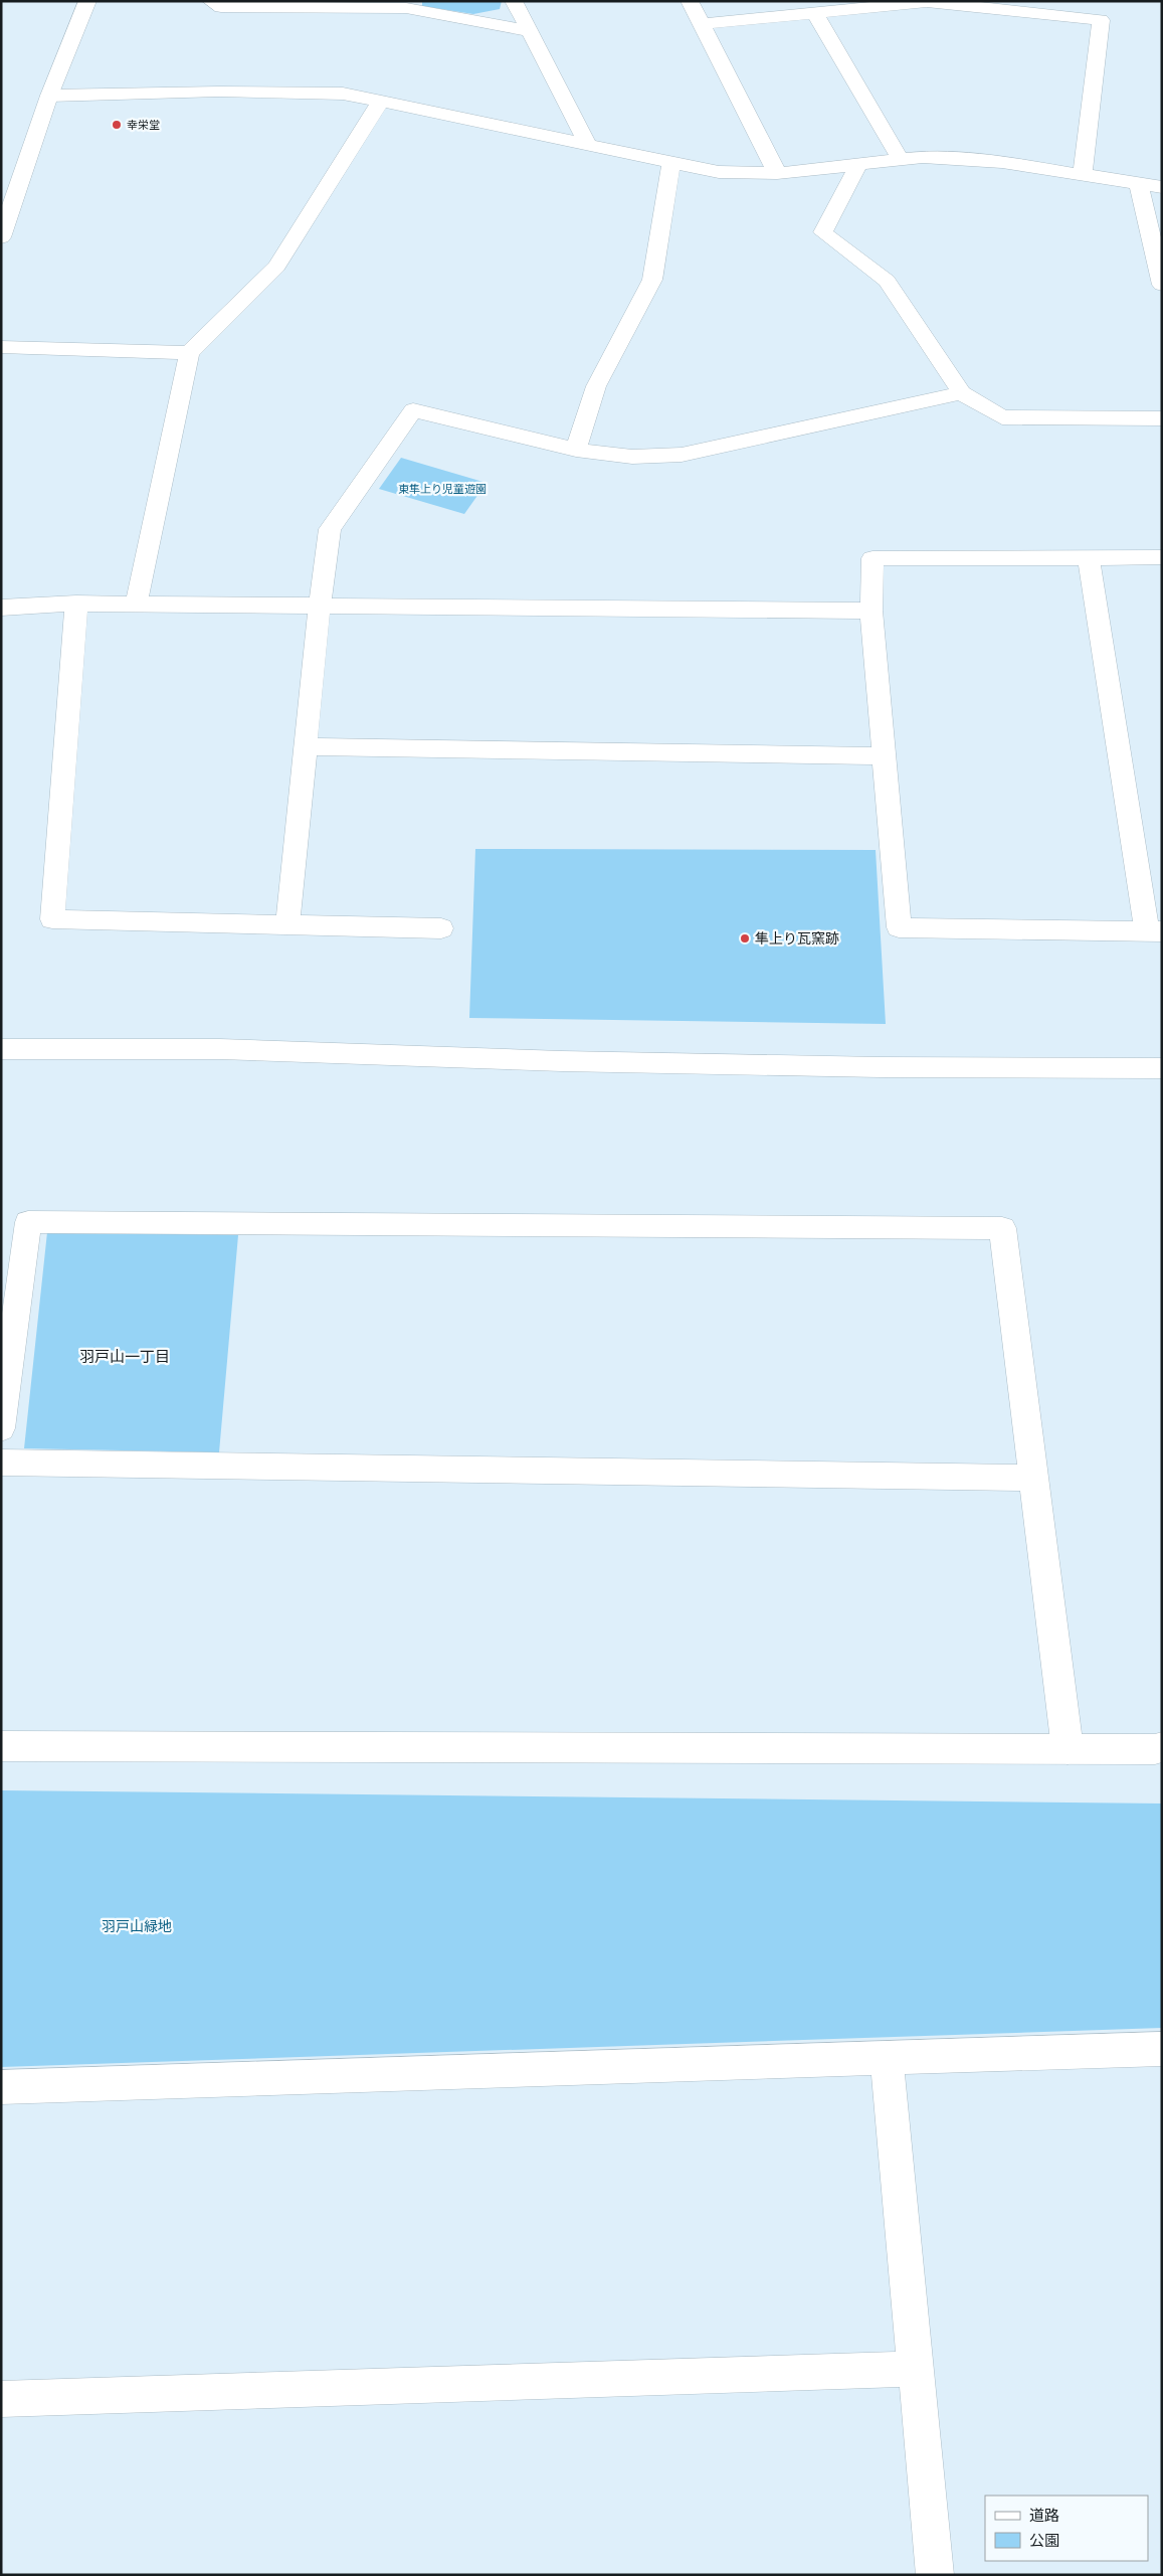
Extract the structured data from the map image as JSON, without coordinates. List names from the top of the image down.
{
  "districts": ["羽戸山一丁目"],
  "parks": ["東隼上り児童遊園", "羽戸山緑地"],
  "places": ["幸栄堂", "隼上り瓦窯跡"],
  "legend": ["道路", "公園"]
}
